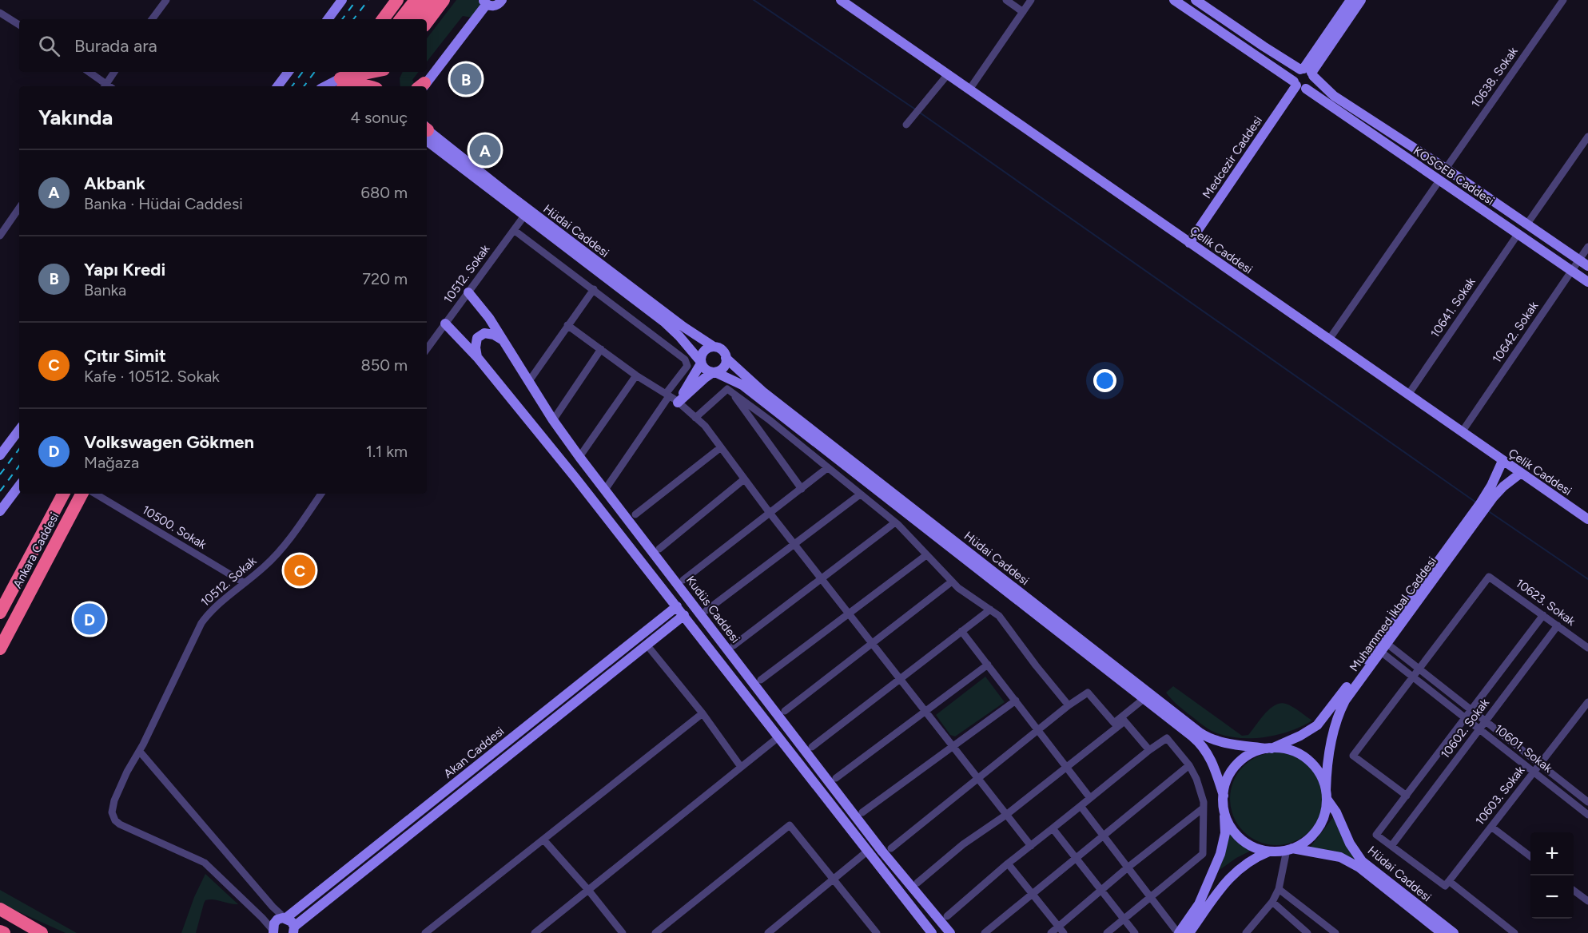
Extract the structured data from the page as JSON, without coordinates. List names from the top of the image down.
{
  "streets": {
    "highway": ["Ankara Caddesi"],
    "street": [
      "10638. Sokak",
      "Medcezir Caddesi",
      "KOSGEB Caddesi",
      "Hüdai Caddesi",
      "Çelik Caddesi",
      "10512. Sokak",
      "10641. Sokak",
      "10642. Sokak",
      "10500. Sokak",
      "10623. Sokak",
      "Kudüs Caddesi",
      "Muhammed İkbal Caddesi",
      "10602. Sokak",
      "10601. Sokak",
      "Akan Caddesi",
      "10603. Sokak"
    ]
  },
  "crossings": [
    ["10638. Sokak", "KOSGEB Caddesi"],
    ["Medcezir Caddesi", "KOSGEB Caddesi"],
    ["Medcezir Caddesi", "Çelik Caddesi"],
    ["KOSGEB Caddesi", "10641. Sokak"],
    ["KOSGEB Caddesi", "10642. Sokak"],
    ["Hüdai Caddesi", "10512. Sokak"],
    ["Hüdai Caddesi", "Muhammed İkbal Caddesi"],
    ["Çelik Caddesi", "10641. Sokak"],
    ["Çelik Caddesi", "10642. Sokak"],
    ["Çelik Caddesi", "Muhammed İkbal Caddesi"],
    ["10512. Sokak", "10500. Sokak"],
    ["10512. Sokak", "Kudüs Caddesi"],
    ["10512. Sokak", "Akan Caddesi"],
    ["10623. Sokak", "10602. Sokak"],
    ["10623. Sokak", "10601. Sokak"],
    ["Muhammed İkbal Caddesi", "10601. Sokak"],
    ["10602. Sokak", "10601. Sokak"],
    ["10601. Sokak", "10603. Sokak"]
  ],
  "page": {
    "search": "Burada ara",
    "pins": [
      "B",
      "A",
      "C",
      "D"
    ],
    "heading": ["Yakında", "4 sonuç"],
    "list": [
      {
        "mark": "A",
        "name": "Akbank",
        "note": "Banka · Hüdai Caddesi",
        "value": "680 m"
      },
      {
        "mark": "B",
        "name": "Yapı Kredi",
        "note": "Banka",
        "value": "720 m"
      },
      {
        "mark": "C",
        "name": "Çıtır Simit",
        "note": "Kafe · 10512. Sokak",
        "value": "850 m"
      },
      {
        "mark": "D",
        "name": "Volkswagen Gökmen",
        "note": "Mağaza",
        "value": "1.1 km"
      }
    ],
    "map_buttons": ["+", "−"]
  }
}
